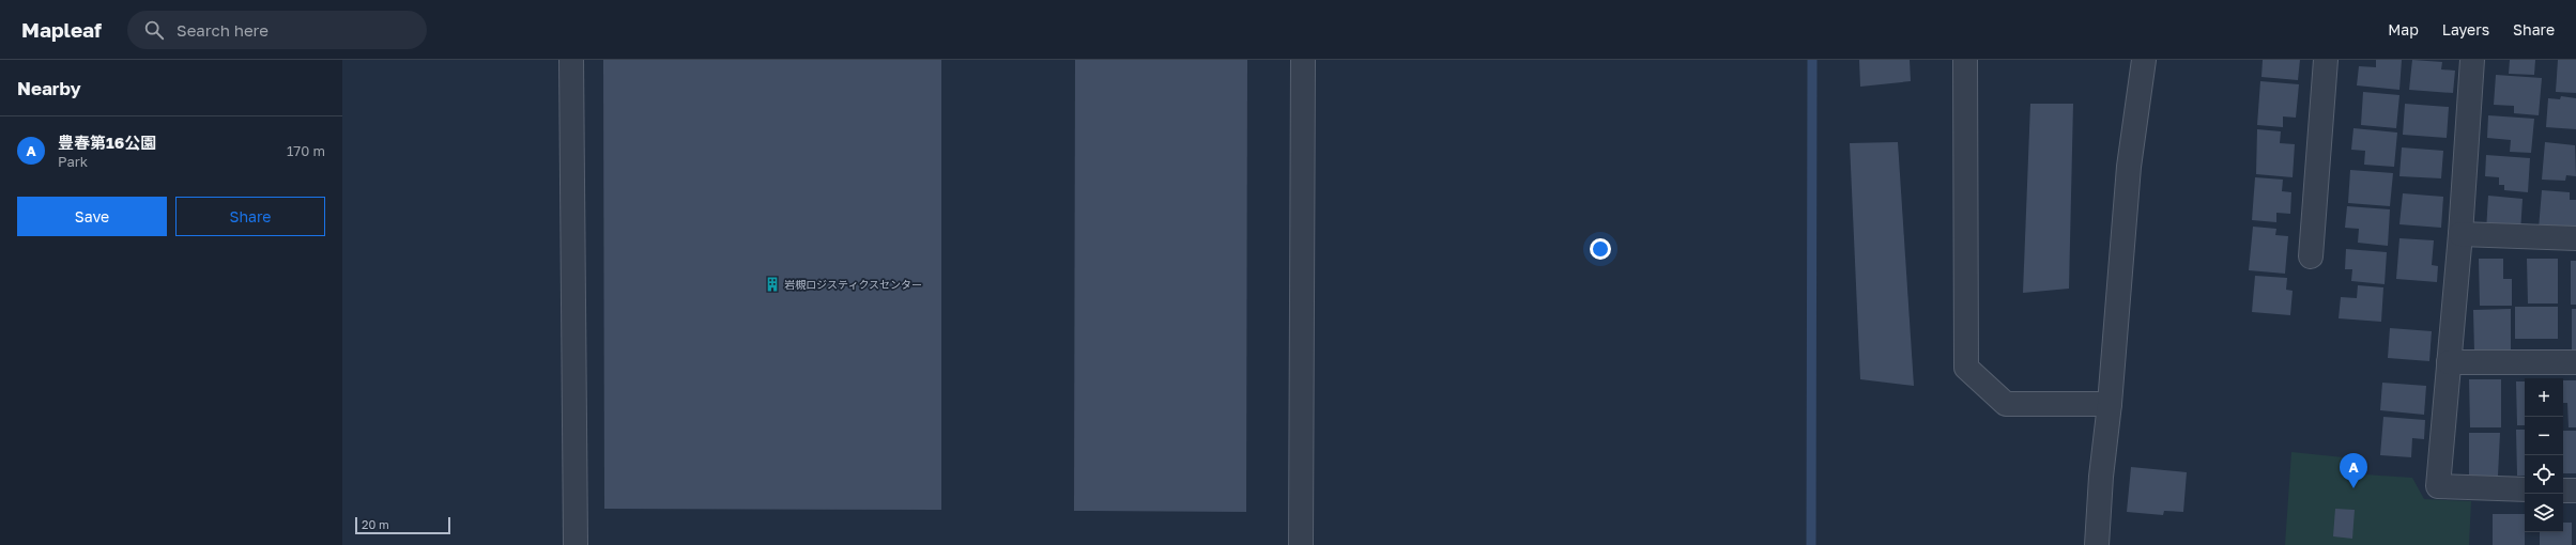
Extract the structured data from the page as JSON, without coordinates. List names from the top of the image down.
{
  "places": {
    "building": ["岩槻ロジスティクスセンター"]
  },
  "scale_bar": "20 m",
  "page": {
    "header": "Mapleaf",
    "search": "Search here",
    "nav": ["Map", "Layers", "Share"],
    "heading": "Nearby",
    "list": [
      {
        "mark": "A",
        "name": "豊春第16公園",
        "note": "Park",
        "value": "170 m"
      }
    ],
    "buttons": ["Save", "Share"],
    "map_buttons": ["+", "−"],
    "pins": "A",
    "scale": "20 m"
  }
}
